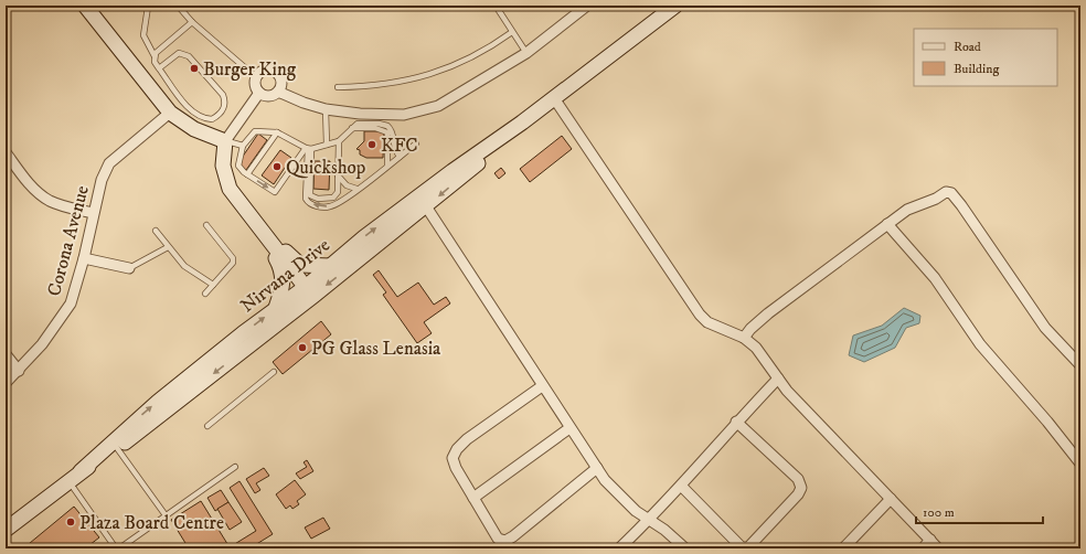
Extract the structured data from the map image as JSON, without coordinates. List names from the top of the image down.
{
  "streets": {
    "main road": ["Nirvana Drive"],
    "street": ["Corona Avenue"]
  },
  "places": [
    "Burger King",
    "KFC",
    "Quickshop",
    "PG Glass Lenasia",
    "Plaza Board Centre"
  ],
  "legend": ["Road", "Building"],
  "scale_bar": "100 m"
}
